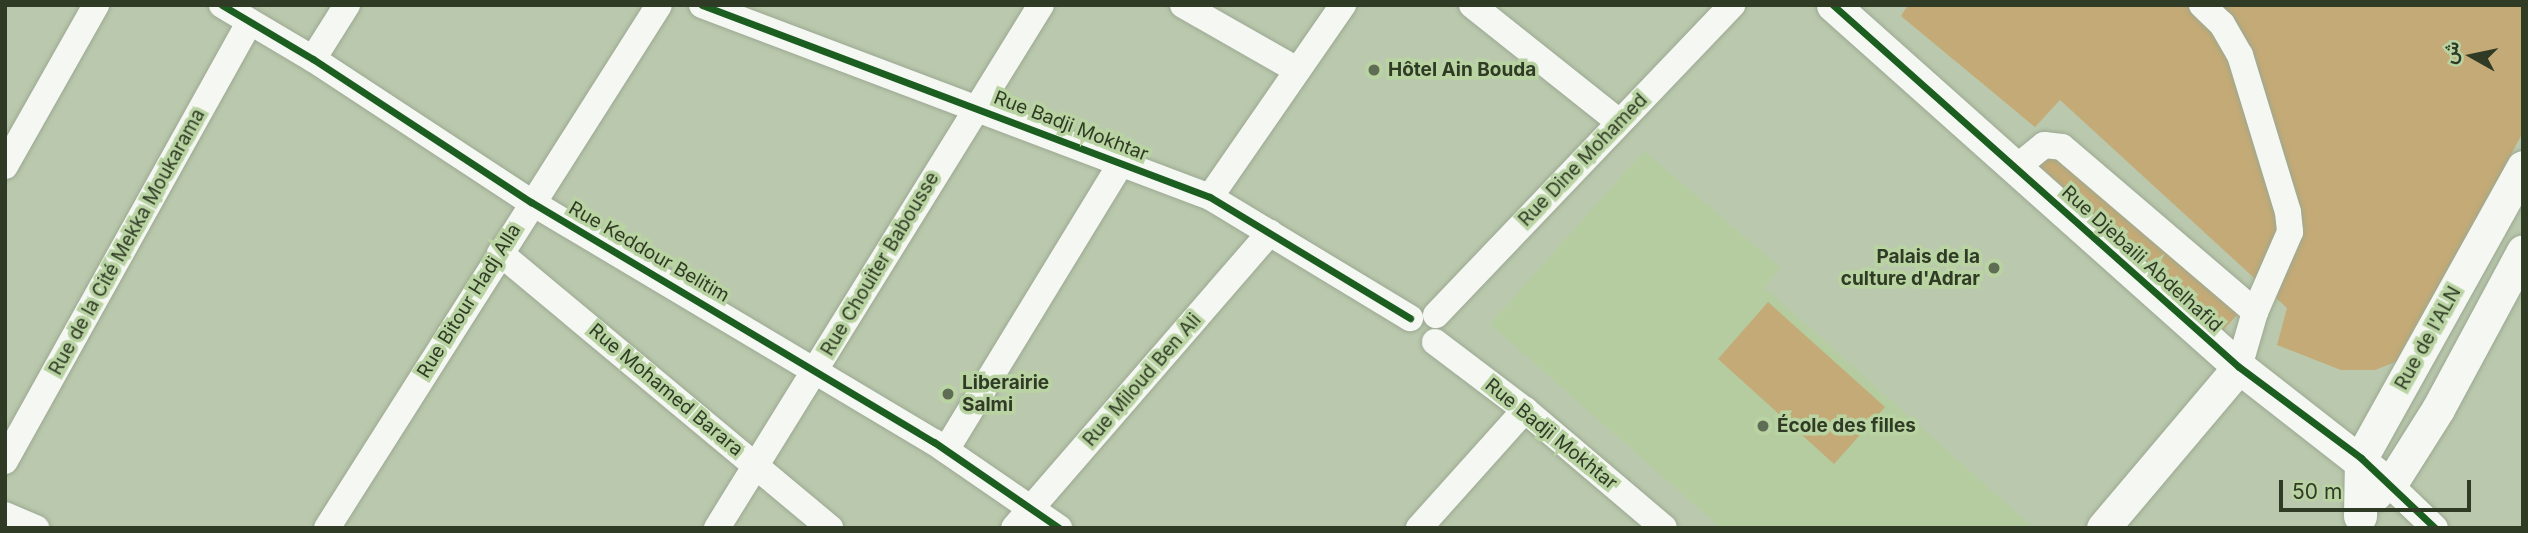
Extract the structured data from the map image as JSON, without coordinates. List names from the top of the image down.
{
  "streets": {
    "street": [
      "Rue Badji Mokhtar",
      "Rue Dine Mohamed",
      "Rue de la Cité Mekka Moukarama",
      "Rue Keddour Belitim",
      "Rue Djebaili Abdelhafid",
      "Rue Chouiter Babousse",
      "Rue Bitour Hadj Alla",
      "Rue de l'ALN",
      "Rue Miloud Ben Ali",
      "Rue Mohamed Barara"
    ]
  },
  "crossings": [
    ["Rue Badji Mokhtar", "Rue Dine Mohamed"],
    ["Rue Badji Mokhtar", "Rue Chouiter Babousse"],
    ["Rue Badji Mokhtar", "Rue Miloud Ben Ali"],
    ["Rue de la Cité Mekka Moukarama", "Rue Keddour Belitim"],
    ["Rue Keddour Belitim", "Rue Chouiter Babousse"],
    ["Rue Keddour Belitim", "Rue Bitour Hadj Alla"],
    ["Rue Keddour Belitim", "Rue Miloud Ben Ali"],
    ["Rue Djebaili Abdelhafid", "Rue de l'ALN"],
    ["Rue Chouiter Babousse", "Rue Mohamed Barara"],
    ["Rue Bitour Hadj Alla", "Rue Mohamed Barara"]
  ],
  "places": [
    "Hôtel Ain Bouda",
    "Palais de la culture d'Adrar",
    "Liberairie Salmi",
    "École des filles"
  ],
  "scale_bar": "50 m",
  "north": "left"
}
